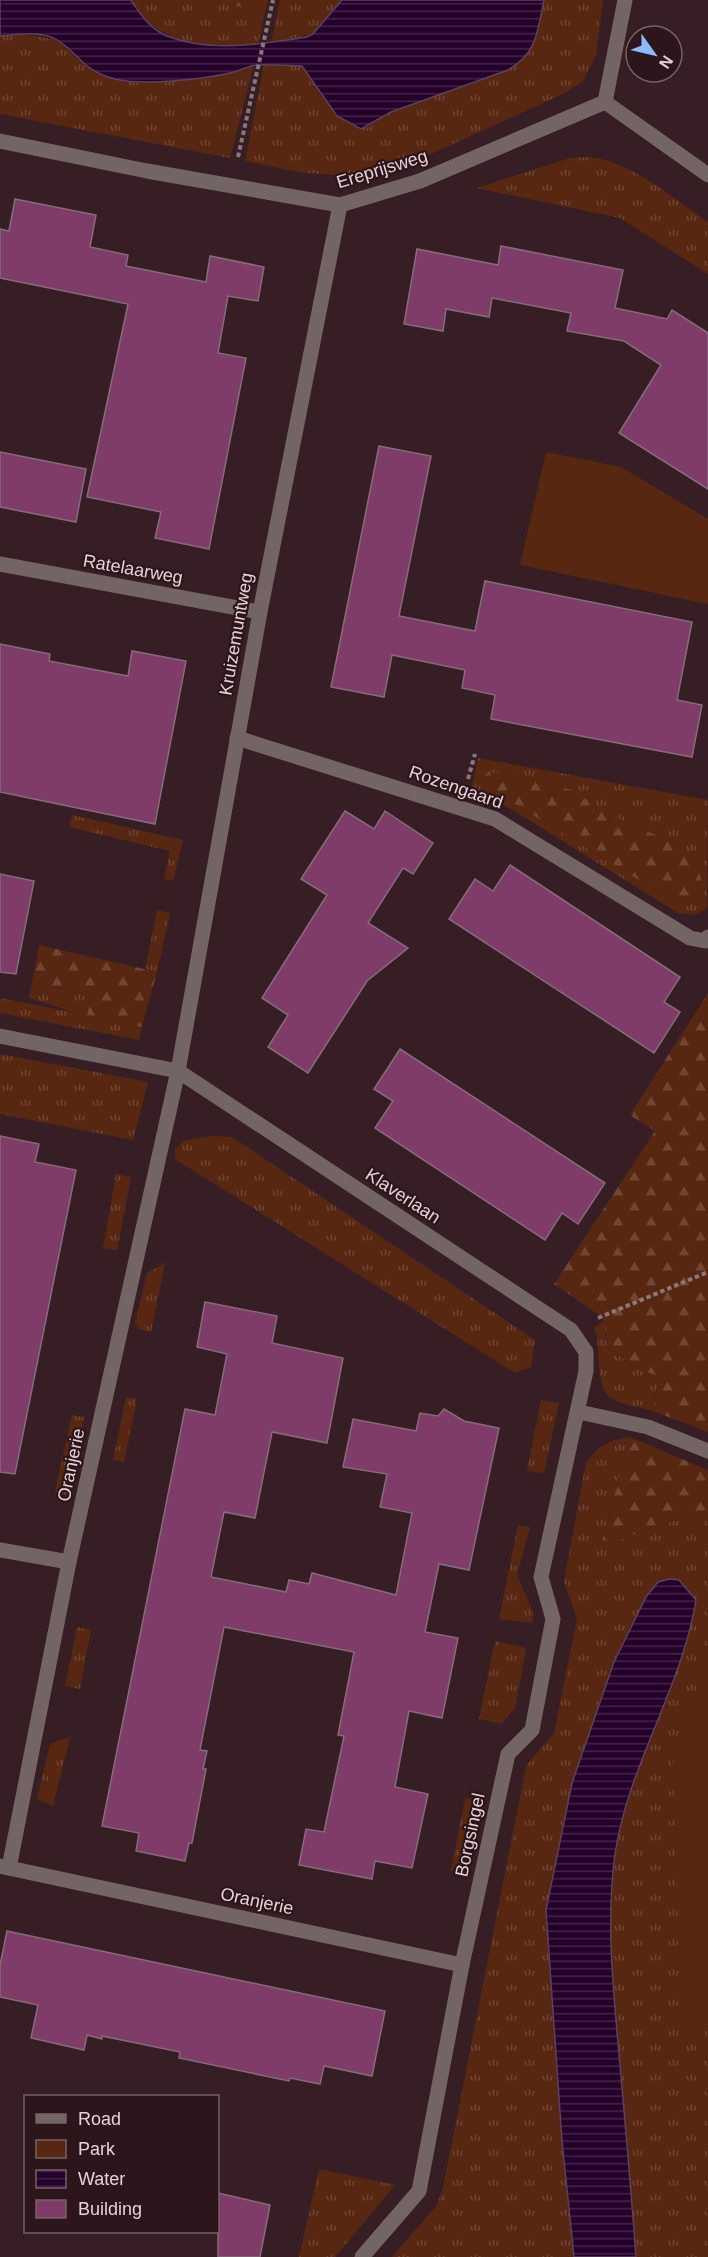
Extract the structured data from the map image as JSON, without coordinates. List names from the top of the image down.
{
  "streets": {
    "street": [
      "Ereprijsweg",
      "Ratelaarweg",
      "Kruizemuntweg",
      "Rozengaard",
      "Klaverlaan",
      "Oranjerie",
      "Borgsingel"
    ]
  },
  "crossings": [
    ["Ereprijsweg", "Kruizemuntweg"],
    ["Ratelaarweg", "Kruizemuntweg"],
    ["Kruizemuntweg", "Rozengaard"],
    ["Kruizemuntweg", "Klaverlaan"],
    ["Kruizemuntweg", "Oranjerie"],
    ["Klaverlaan", "Oranjerie"],
    ["Klaverlaan", "Borgsingel"],
    ["Oranjerie", "Borgsingel"]
  ],
  "legend": [
    "Road",
    "Park",
    "Water",
    "Building"
  ],
  "north": "bottom right"
}
